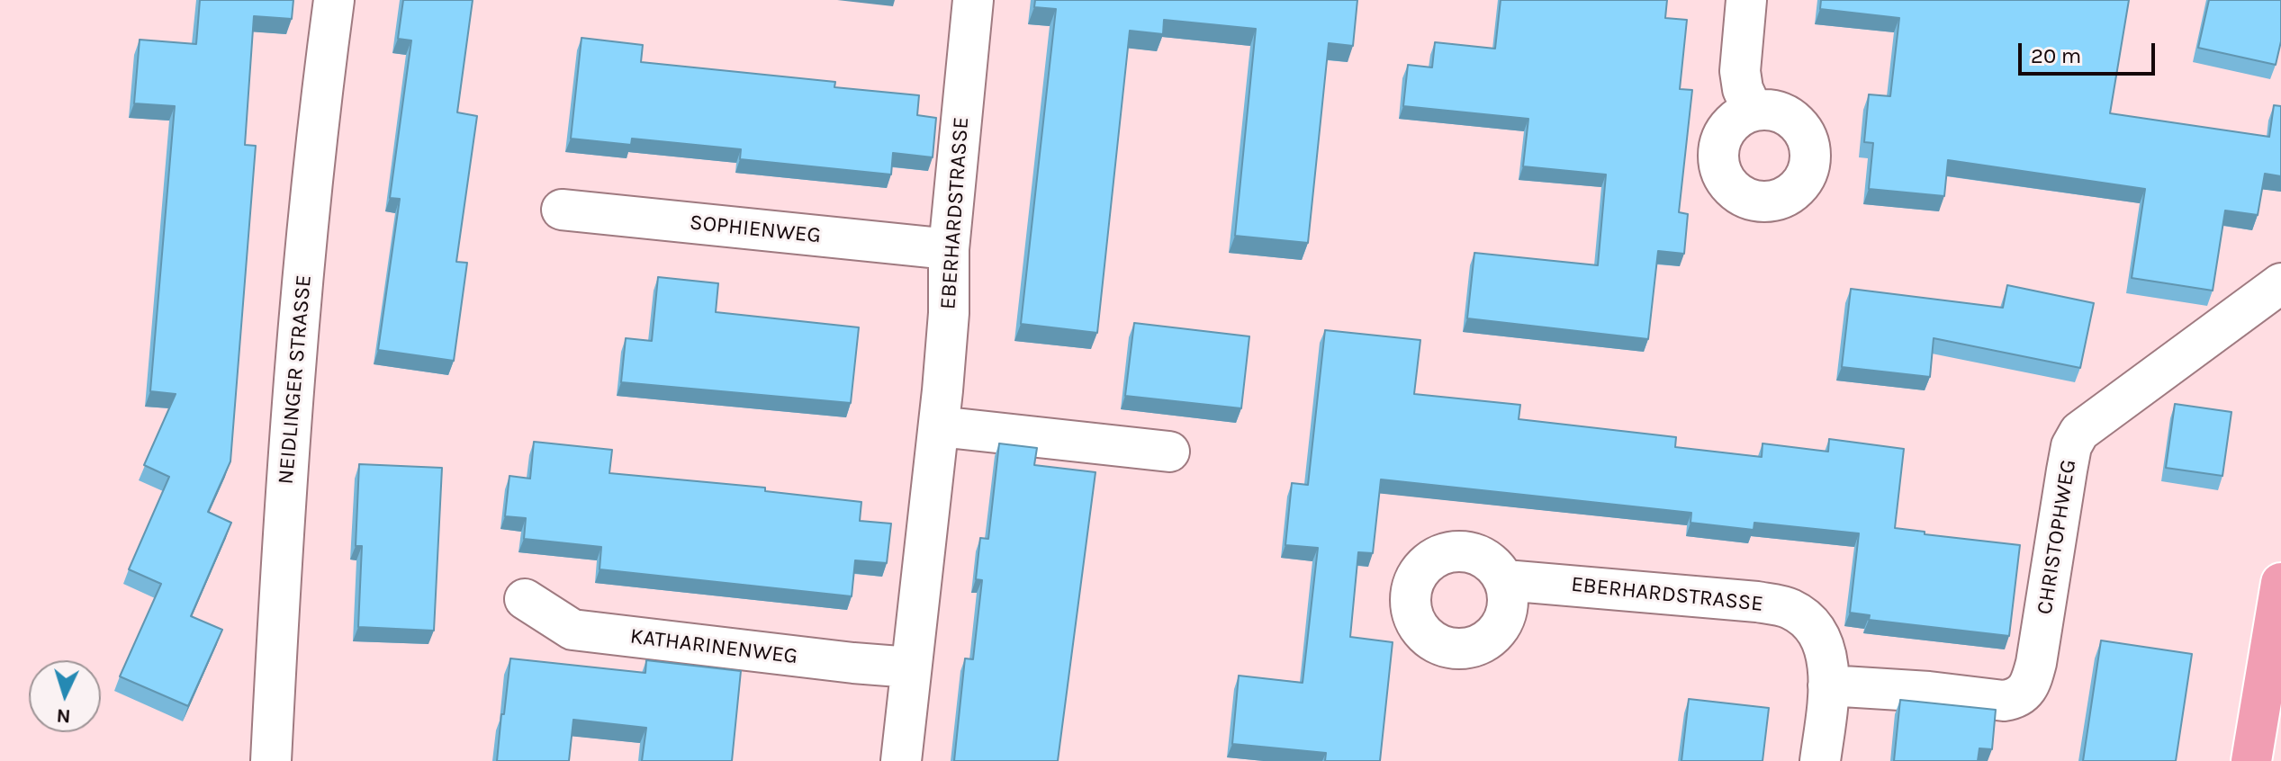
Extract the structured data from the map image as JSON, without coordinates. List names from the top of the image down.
{
  "streets": {
    "street": [
      "EBERHARDSTRASSE",
      "SOPHIENWEG",
      "NEIDLINGER STRASSE",
      "CHRISTOPHWEG",
      "KATHARINENWEG"
    ]
  },
  "crossings": [
    ["EBERHARDSTRASSE", "SOPHIENWEG"],
    ["EBERHARDSTRASSE", "CHRISTOPHWEG"],
    ["EBERHARDSTRASSE", "KATHARINENWEG"]
  ],
  "scale_bar": "20 m",
  "north": "bottom"
}
